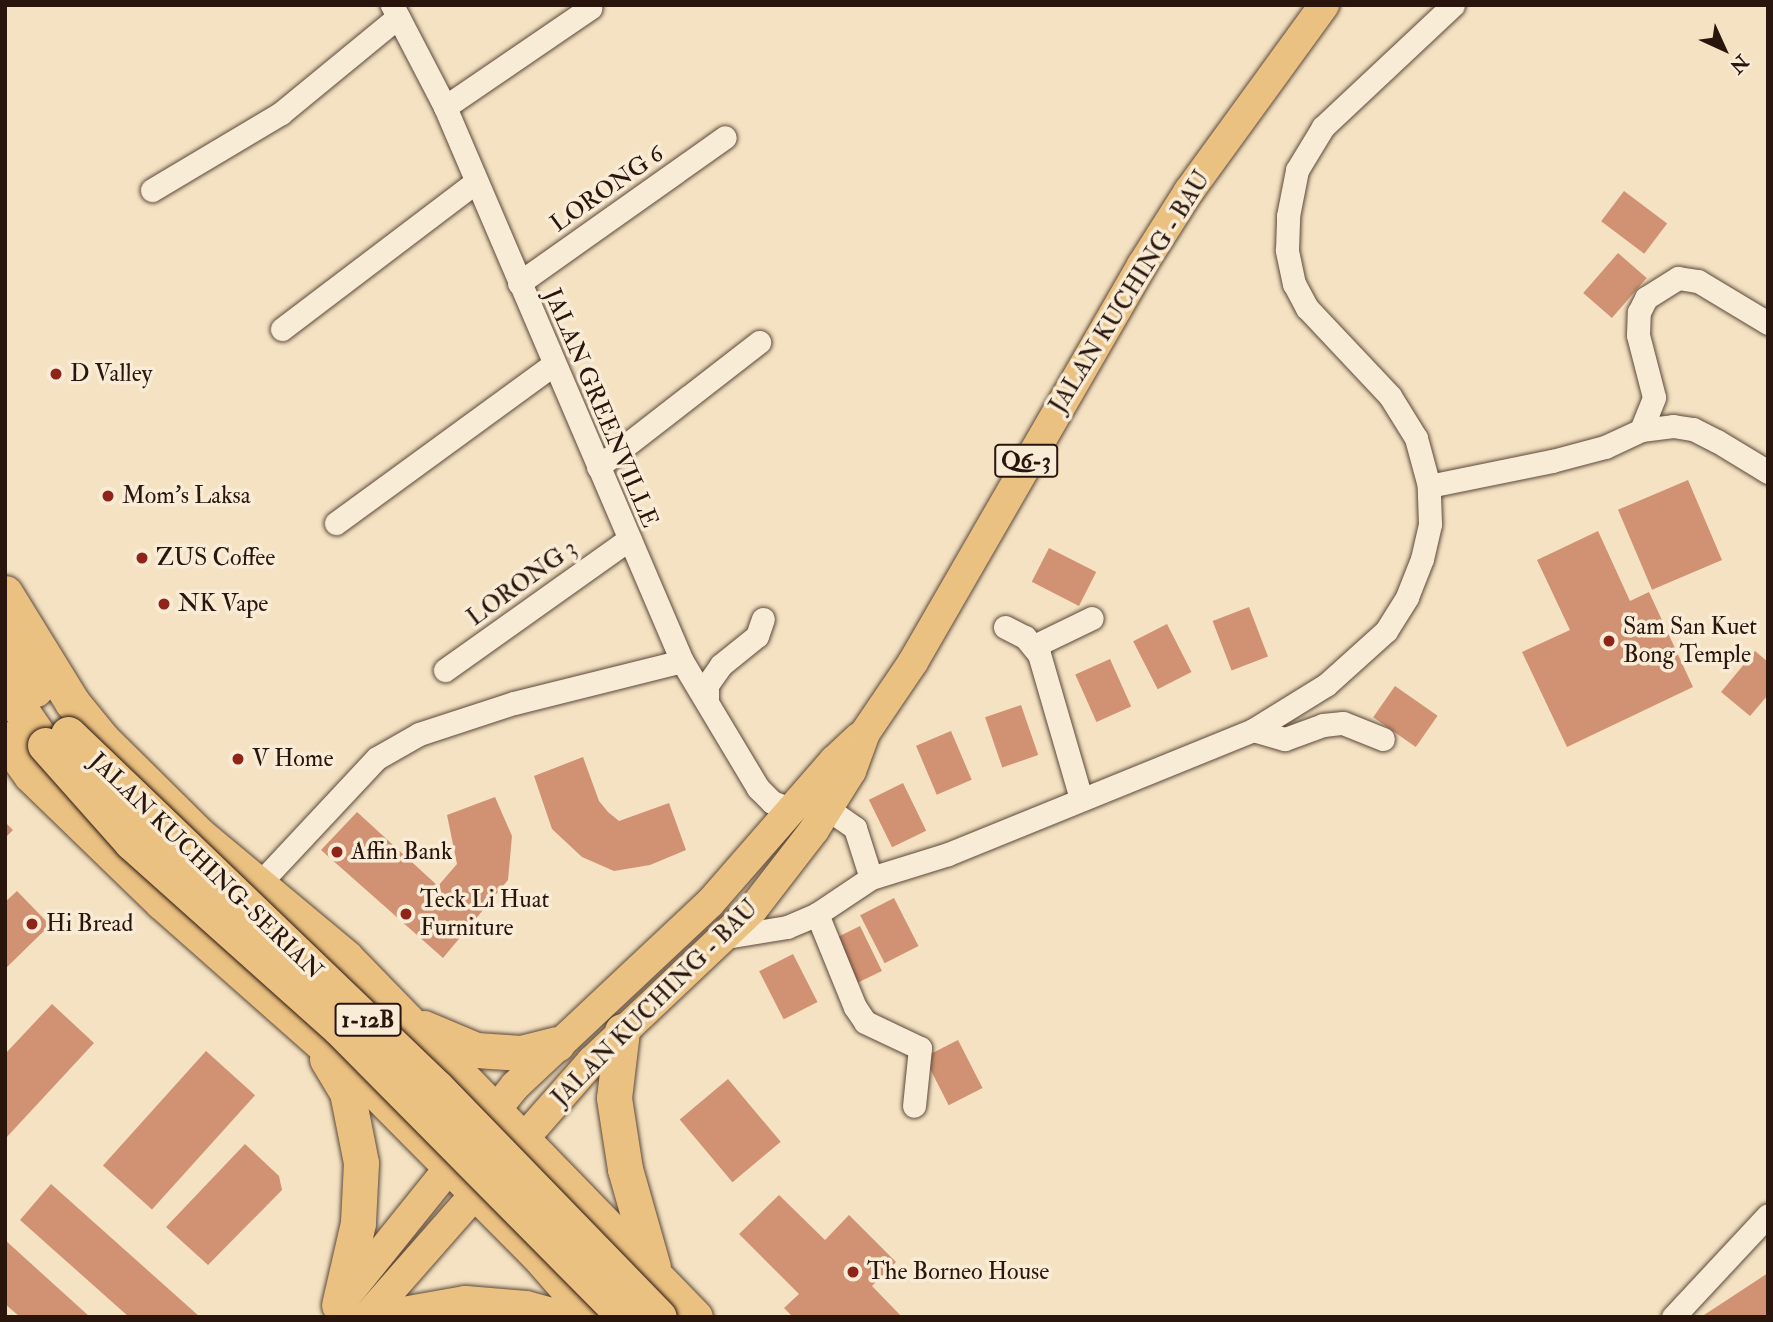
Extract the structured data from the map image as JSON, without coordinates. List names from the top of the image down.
{
  "streets": {
    "highway": ["JALAN KUCHING-SERIAN", "1-12B"],
    "main road": ["JALAN KUCHING - BAU", "Q6-3"],
    "street": ["LORONG 6", "JALAN GREENVILLE", "LORONG 3"]
  },
  "crossings": [
    ["LORONG 6", "JALAN GREENVILLE"],
    ["JALAN KUCHING - BAU", "JALAN GREENVILLE"],
    ["JALAN GREENVILLE", "LORONG 3"]
  ],
  "places": [
    "D Valley",
    "Mom's Laksa",
    "ZUS Coffee",
    "NK Vape",
    "Sam San Kuet Bong Temple",
    "V Home",
    "Affin Bank",
    "Teck Li Huat Furniture",
    "Hi Bread",
    "The Borneo House"
  ],
  "north": "bottom right"
}
